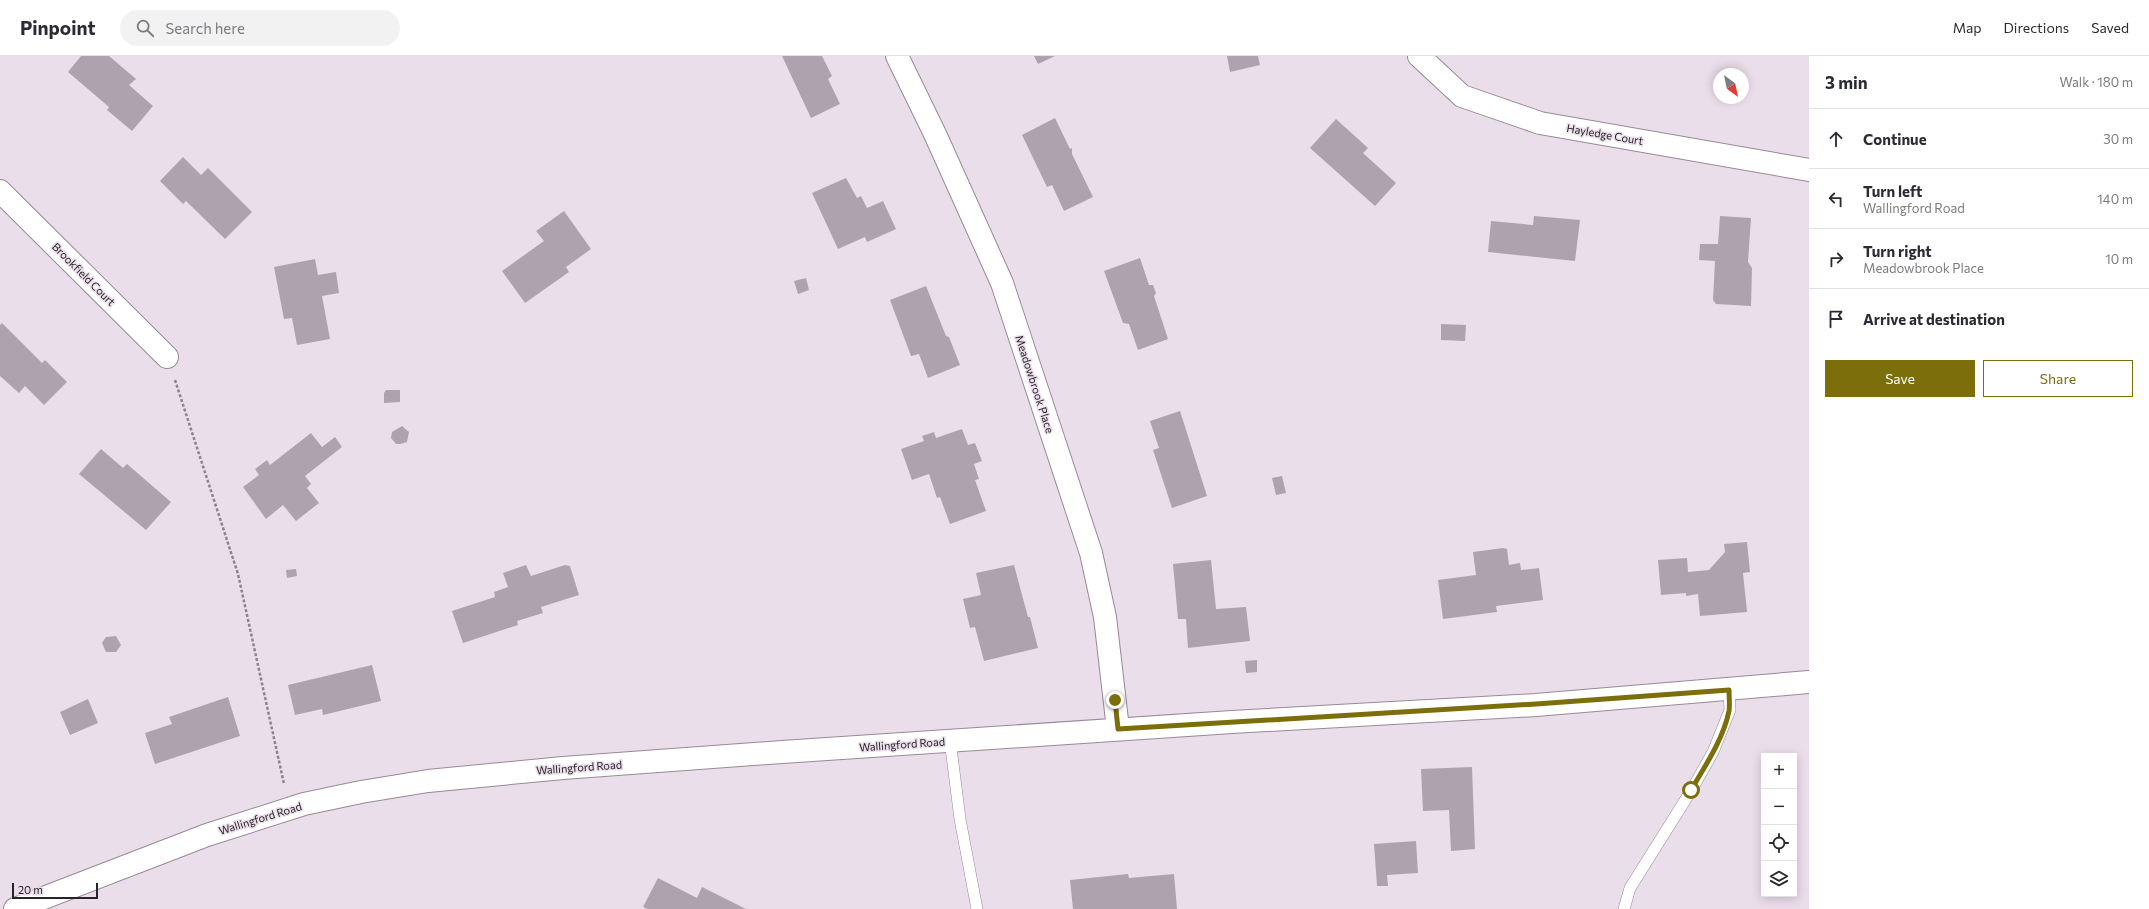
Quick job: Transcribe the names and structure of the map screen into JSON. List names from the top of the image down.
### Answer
{
  "streets": {
    "street": [
      "Hayledge Court",
      "Brookfield Court",
      "Meadowbrook Place",
      "Wallingford Road"
    ]
  },
  "crossings": [
    ["Meadowbrook Place", "Wallingford Road"]
  ],
  "scale_bar": "20 m",
  "north": "bottom right",
  "page": {
    "header": "Pinpoint",
    "search": "Search here",
    "nav": ["Map", "Directions", "Saved"],
    "heading": ["3 min", "Walk · 180 m"],
    "list": [
      ["Continue", "30 m"],
      ["Turn left", "Wallingford Road", "140 m"],
      ["Turn right", "Meadowbrook Place", "10 m"],
      "Arrive at destination"
    ],
    "buttons": ["Save", "Share"],
    "map_buttons": ["+", "−"],
    "scale": "20 m"
  }
}
